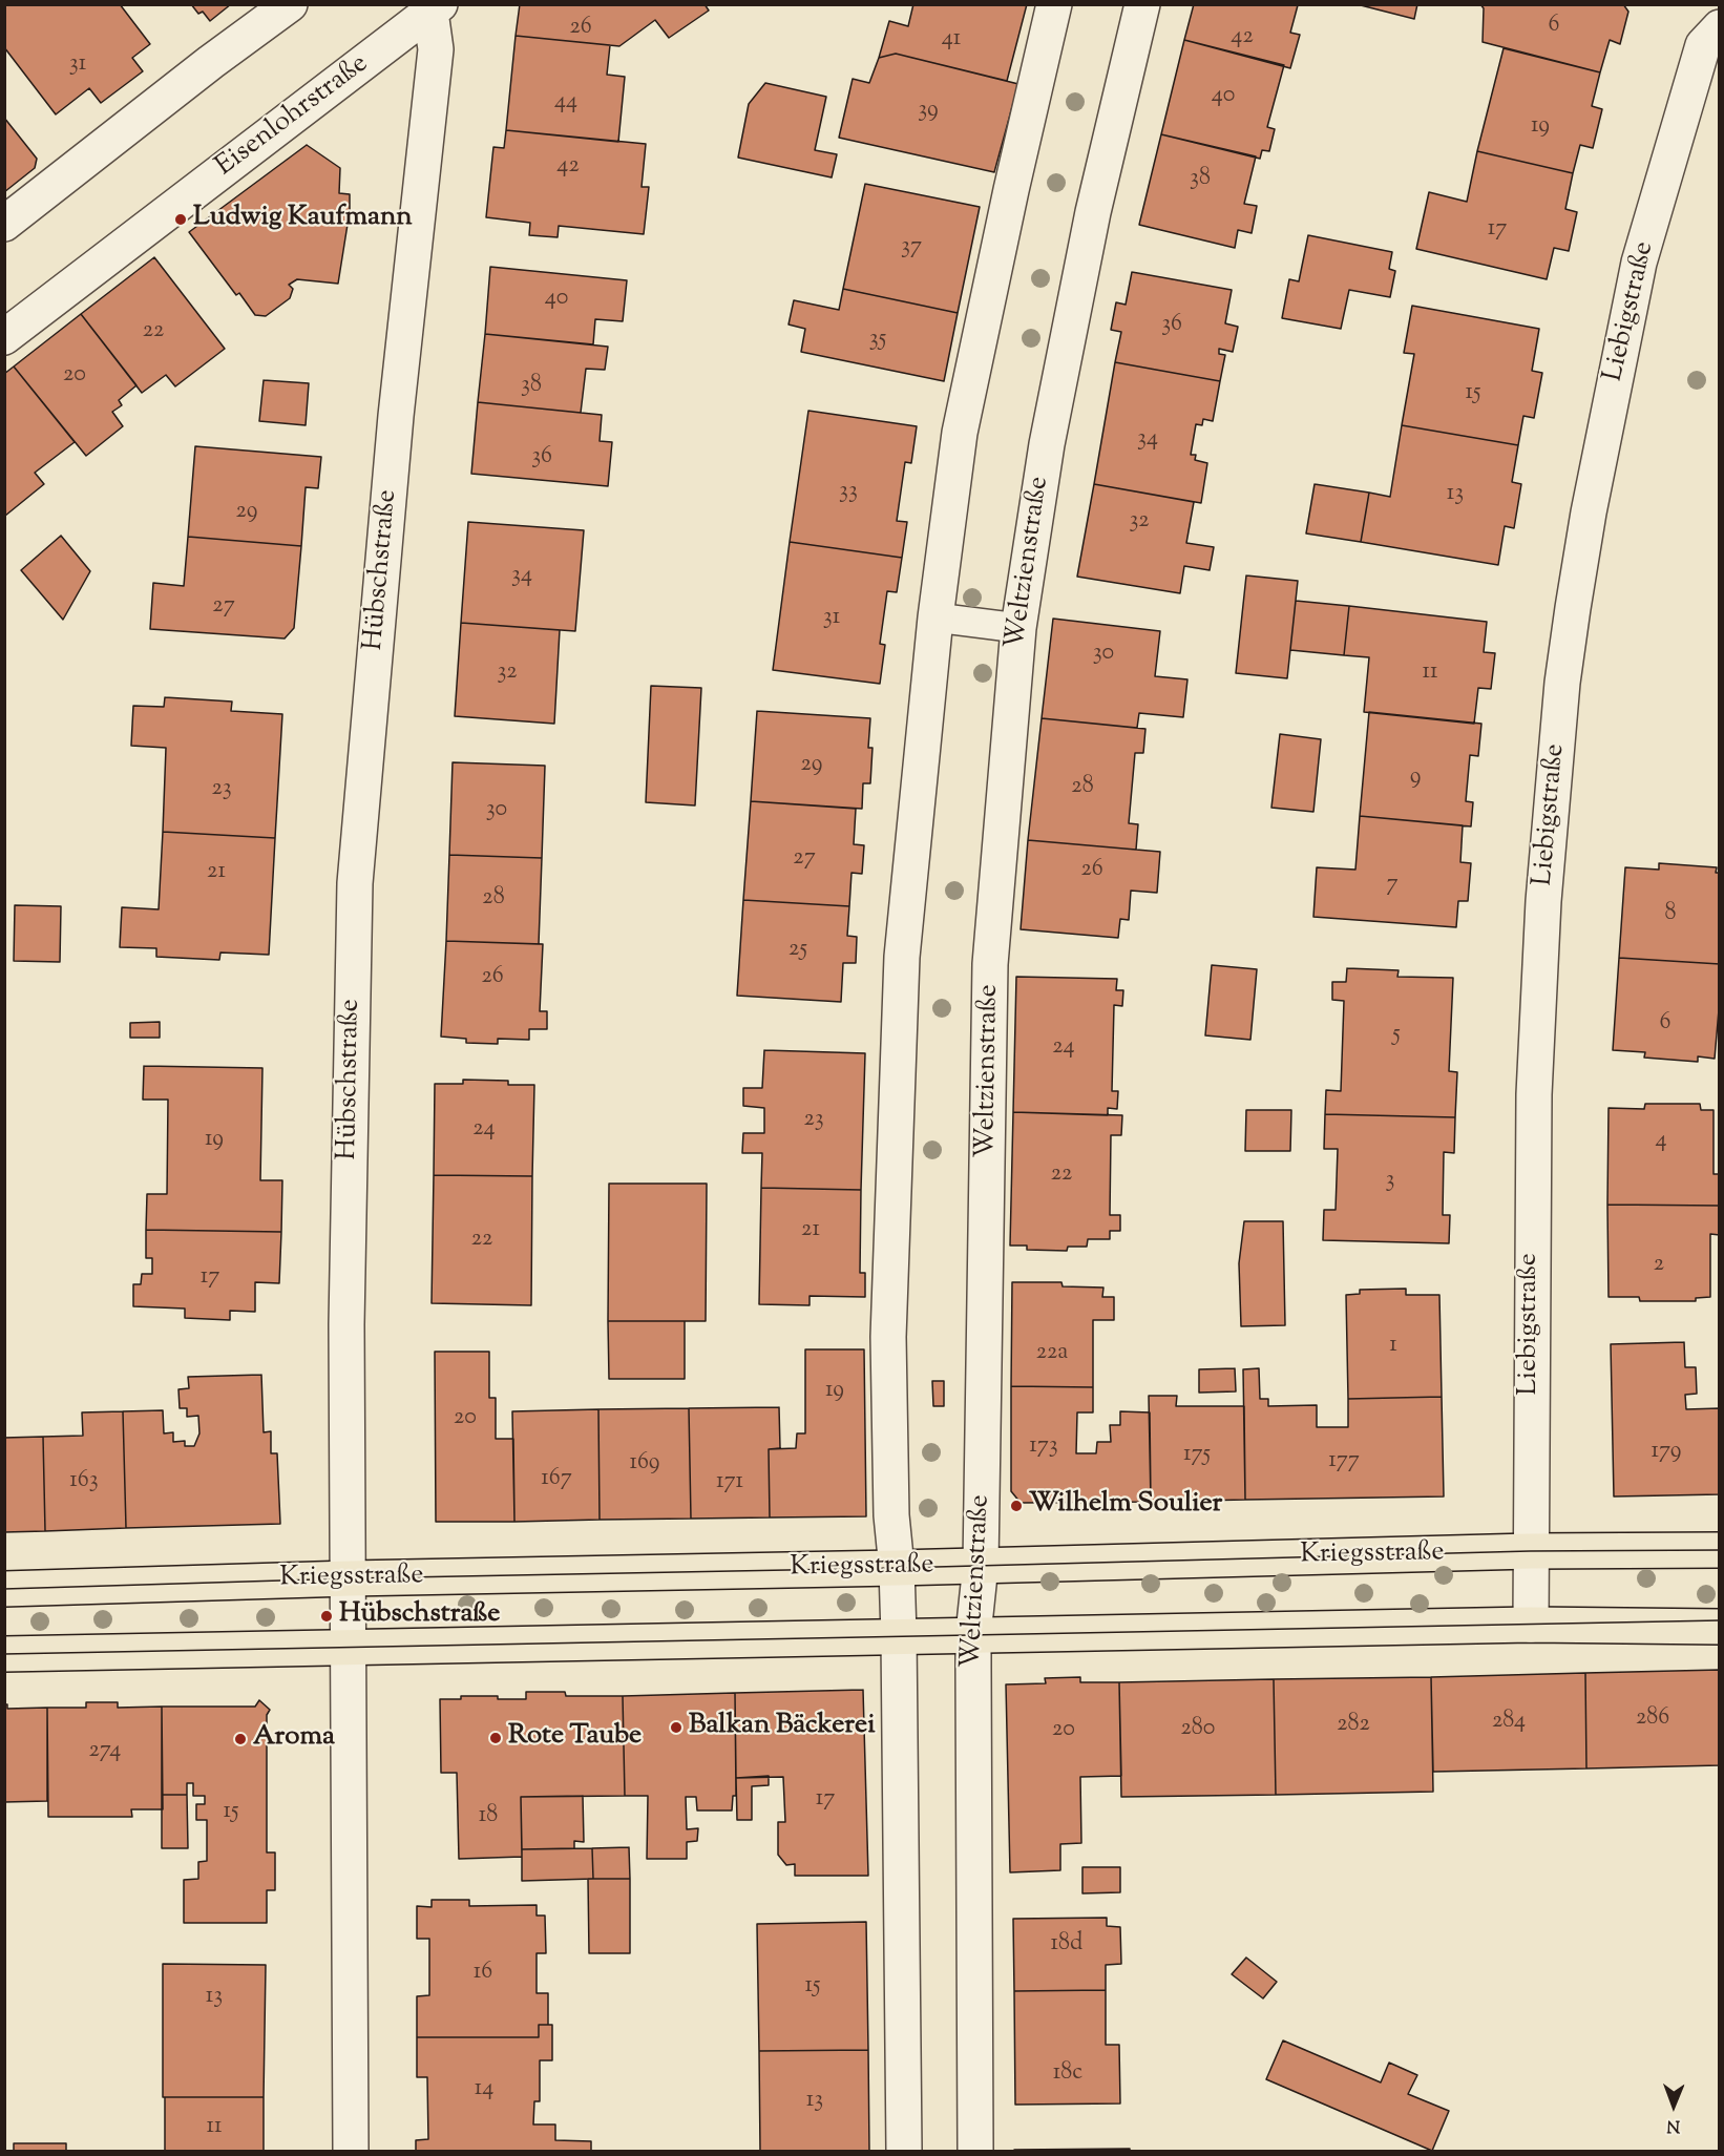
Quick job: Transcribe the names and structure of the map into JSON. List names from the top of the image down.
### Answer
{
  "streets": {
    "main road": ["Kriegsstraße"],
    "street": [
      "Eisenlohrstraße",
      "Liebigstraße",
      "Weltzienstraße",
      "Hübschstraße"
    ]
  },
  "crossings": [
    ["Eisenlohrstraße", "Hübschstraße"],
    ["Liebigstraße", "Kriegsstraße"],
    ["Weltzienstraße", "Kriegsstraße"],
    ["Hübschstraße", "Kriegsstraße"]
  ],
  "places": [
    "Ludwig Kaufmann",
    "Wilhelm Soulier",
    "Hübschstraße",
    "Balkan Bäckerei",
    "Rote Taube",
    "Aroma"
  ],
  "house_numbers": [
    "6",
    "26",
    "42",
    "41",
    "31",
    "40",
    "44",
    "39",
    "19",
    "42",
    "38",
    "17",
    "37",
    "40",
    "36",
    "22",
    "35",
    "20",
    "38",
    "15",
    "34",
    "36",
    "33",
    "13",
    "29",
    "32",
    "34",
    "27",
    "31",
    "30",
    "32",
    "11",
    "29",
    "9",
    "28",
    "23",
    "30",
    "27",
    "26",
    "21",
    "7",
    "28",
    "8",
    "25",
    "26",
    "6",
    "5",
    "24",
    "23",
    "24",
    "19",
    "4",
    "22",
    "3",
    "21",
    "22",
    "2",
    "17",
    "1",
    "22a",
    "19",
    "20",
    "173",
    "179",
    "175",
    "177",
    "169",
    "167",
    "163",
    "171",
    "286",
    "284",
    "282",
    "280",
    "20",
    "274",
    "17",
    "15",
    "18",
    "18d",
    "16",
    "15",
    "13",
    "18c",
    "14",
    "13",
    "11"
  ],
  "north": "bottom"
}
